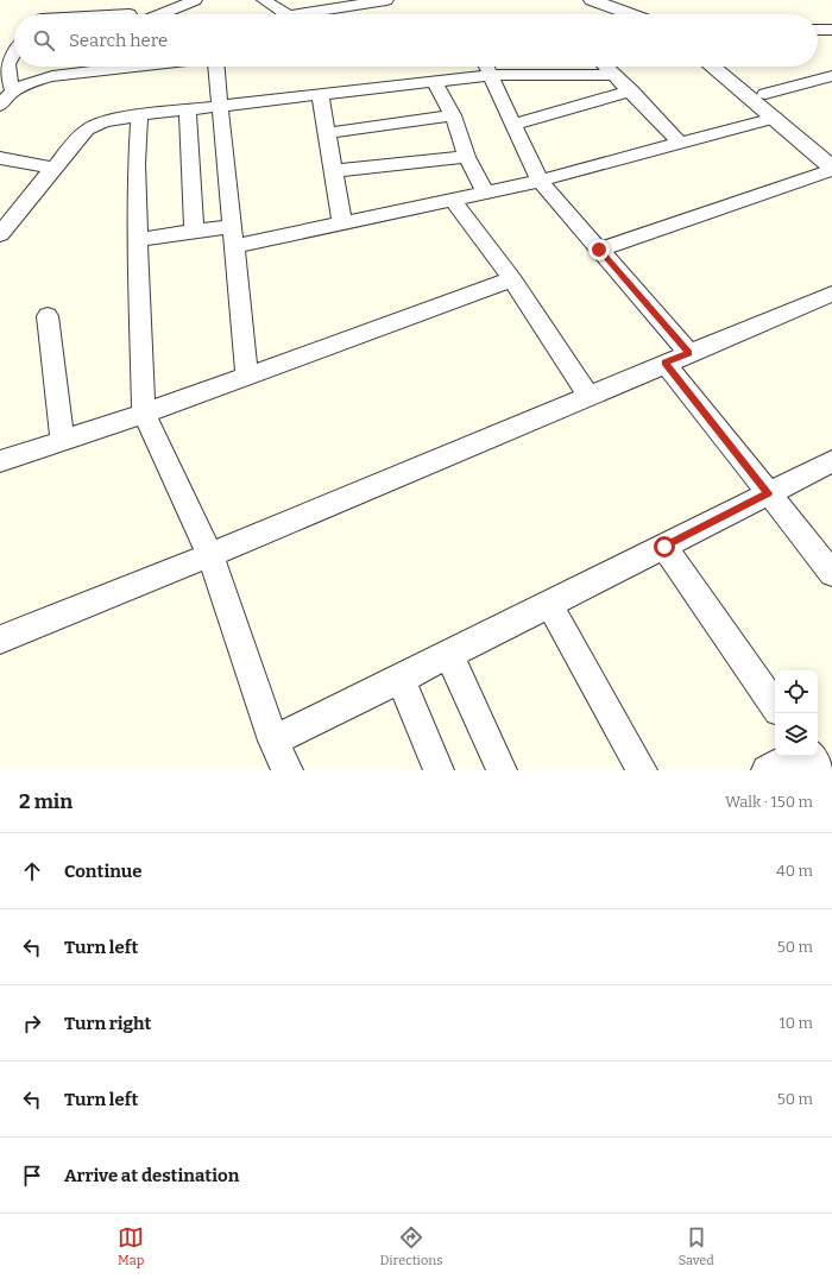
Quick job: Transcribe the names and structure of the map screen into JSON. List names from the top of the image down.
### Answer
{
  "page": {
    "search": "Search here",
    "heading": ["2 min", "Walk · 150 m"],
    "list": [
      ["Continue", "40 m"],
      ["Turn left", "50 m"],
      ["Turn right", "10 m"],
      ["Turn left", "50 m"],
      "Arrive at destination"
    ],
    "nav": ["Map", "Directions", "Saved"]
  }
}
